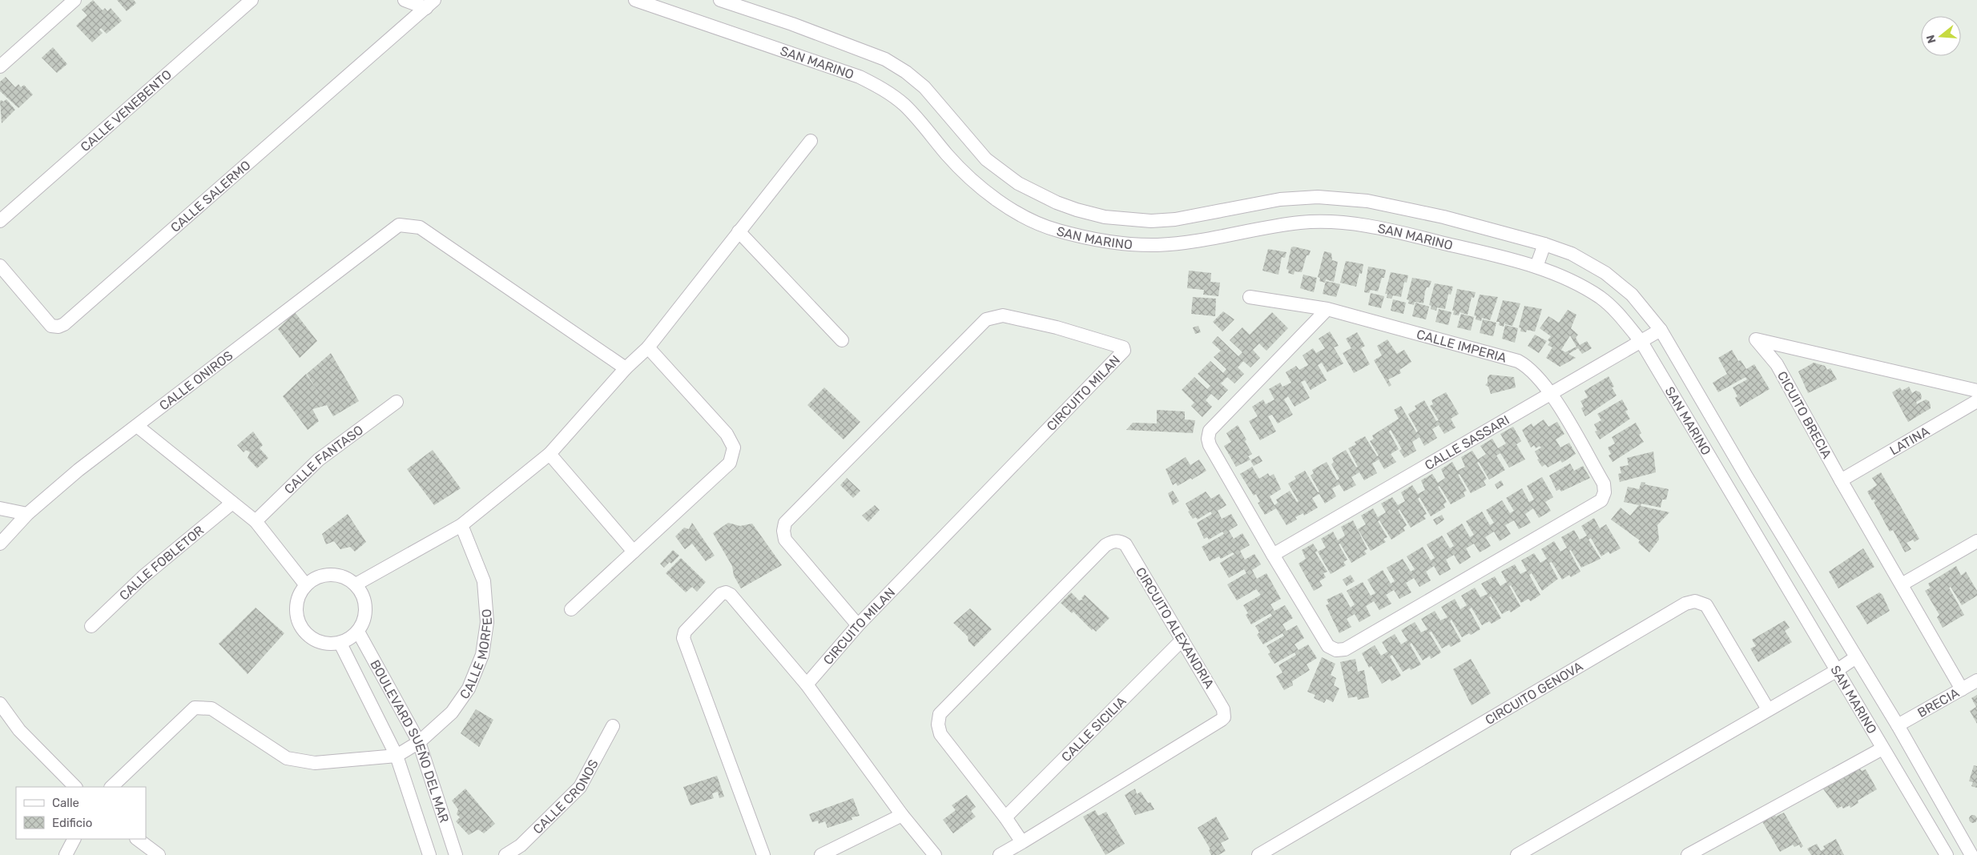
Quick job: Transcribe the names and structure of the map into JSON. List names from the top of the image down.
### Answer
{
  "streets": {
    "street": [
      "SAN MARINO",
      "CALLE VENEBENTO",
      "CALLE SALERMO",
      "CALLE IMPERIA",
      "CALLE ONIROS",
      "CIRCUITO MILAN",
      "CICUITO BRECIA",
      "LATINA",
      "CALLE SASSARI",
      "CALLE FANTASO",
      "CALLE FOBLETOR",
      "CIRCUITO ALEXANDRIA",
      "CALLE MORFEO",
      "CIRCUITO GENOVA",
      "BRECIA",
      "CALLE SICILIA",
      "BOULEVARD SUEÑO DEL MAR",
      "CALLE CRONOS"
    ]
  },
  "crossings": [
    ["SAN MARINO", "CALLE SASSARI"],
    ["SAN MARINO", "BRECIA"],
    ["CALLE IMPERIA", "CALLE SASSARI"],
    ["CICUITO BRECIA", "LATINA"],
    ["CICUITO BRECIA", "BRECIA"],
    ["CIRCUITO ALEXANDRIA", "CALLE SICILIA"],
    ["CALLE MORFEO", "BOULEVARD SUEÑO DEL MAR"]
  ],
  "legend": ["Calle", "Edificio"],
  "north": "left"
}
